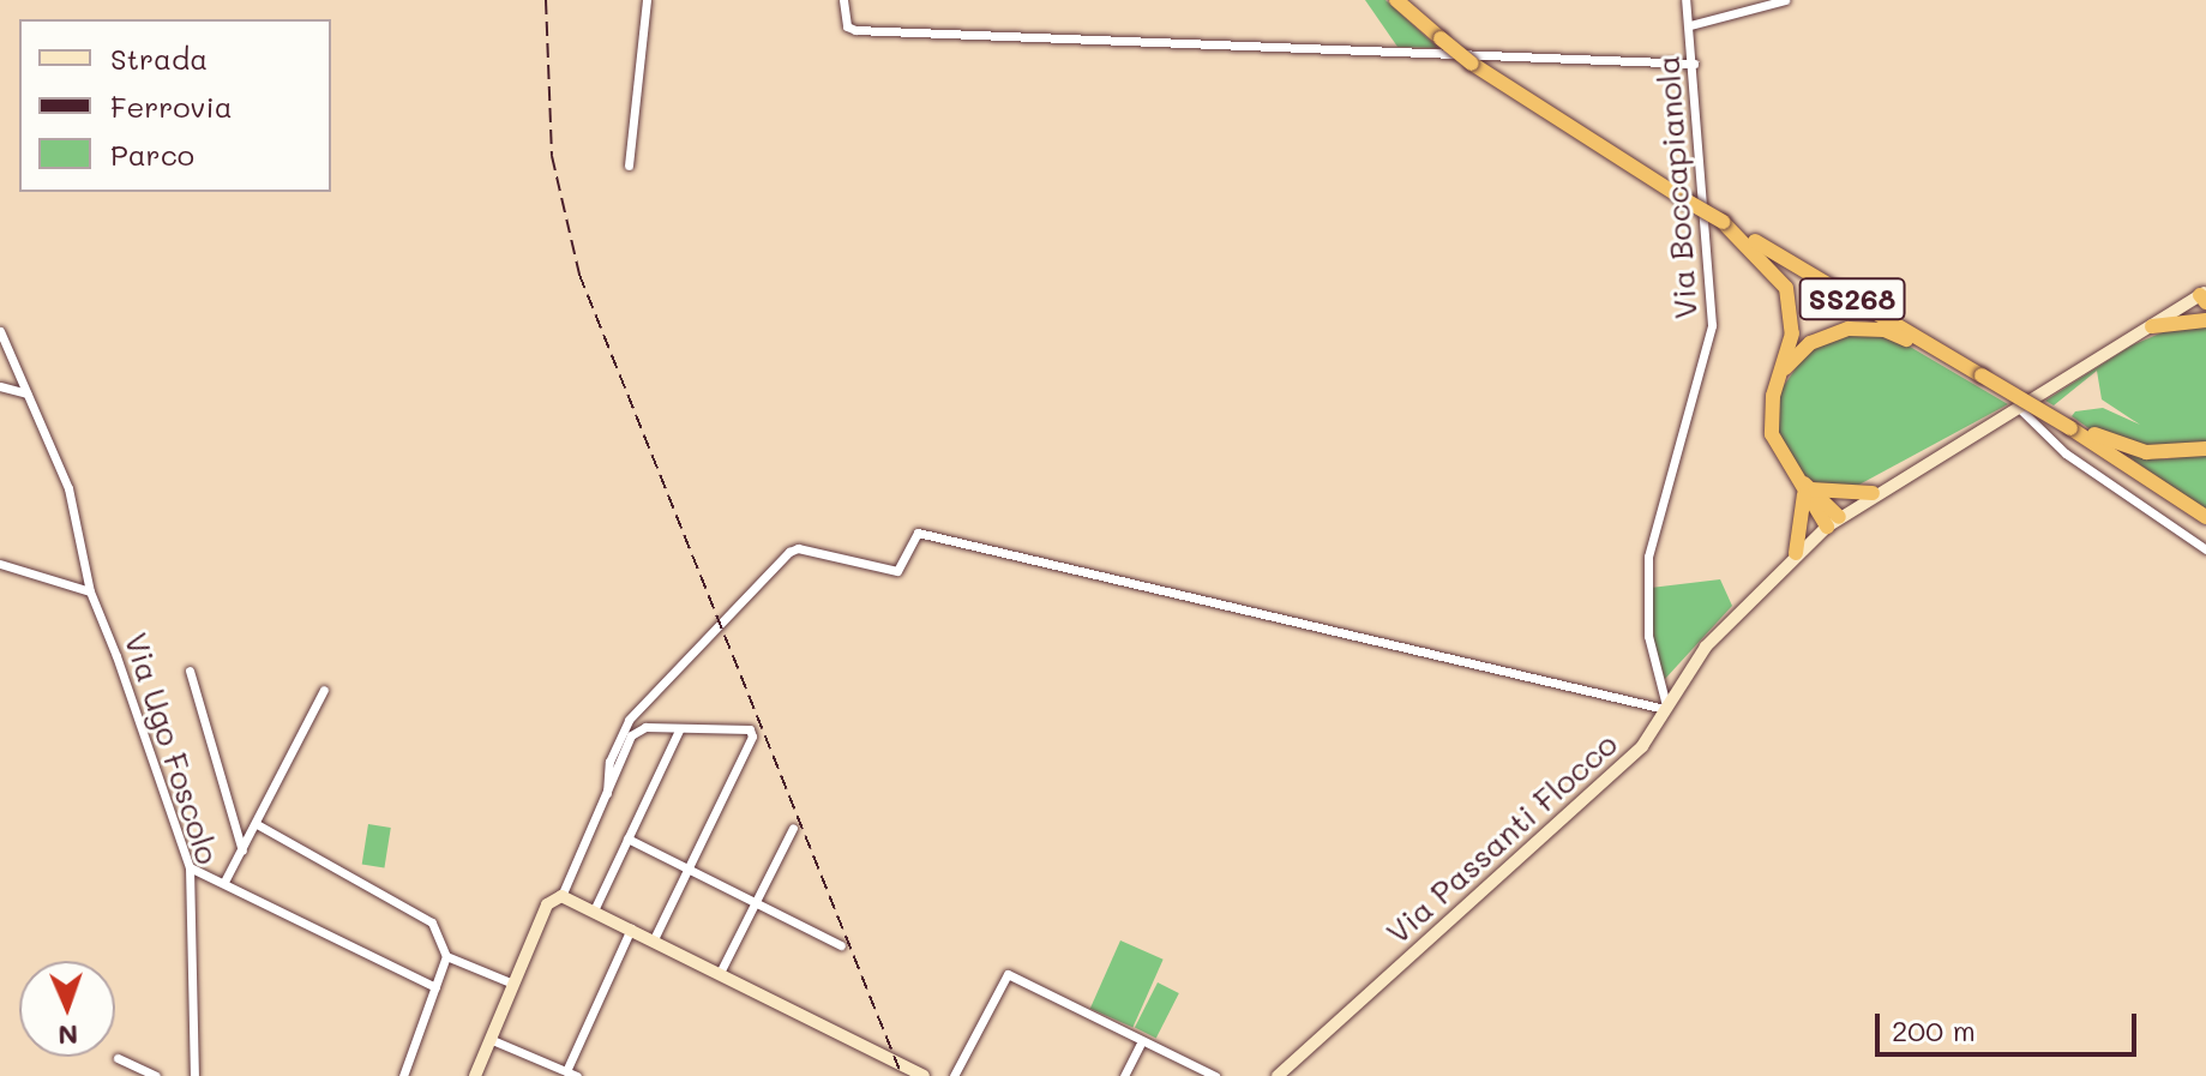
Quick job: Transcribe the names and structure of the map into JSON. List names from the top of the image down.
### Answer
{
  "streets": {
    "highway": ["SS268"],
    "main road": ["Via Passanti Flocco"],
    "street": ["Via Boccapianola", "Via Ugo Foscolo"]
  },
  "crossings": [
    ["Via Boccapianola", "Via Passanti Flocco"]
  ],
  "legend": ["Strada", "Ferrovia", "Parco"],
  "scale_bar": "200 m",
  "north": "bottom"
}
